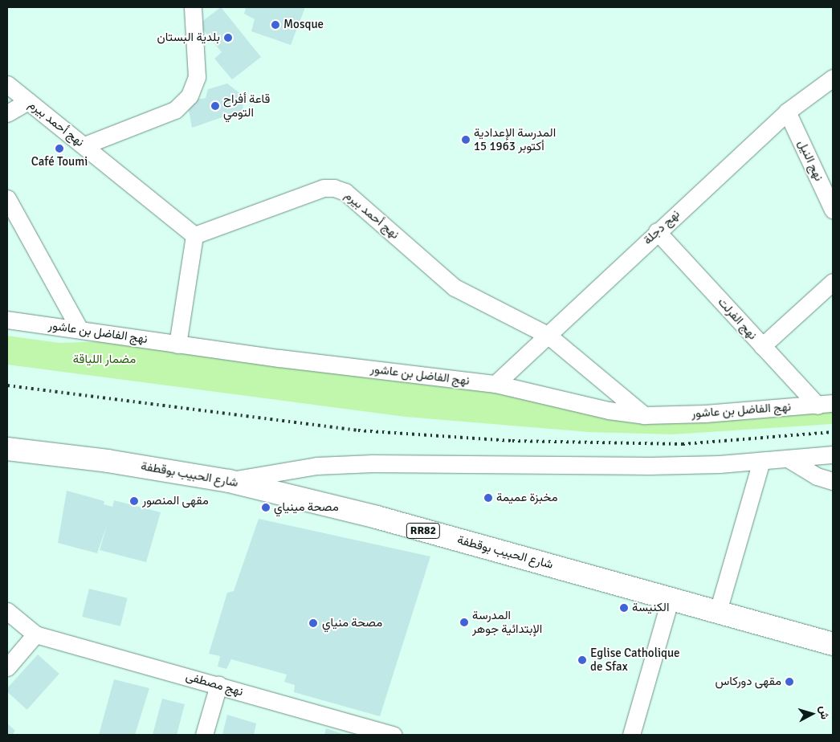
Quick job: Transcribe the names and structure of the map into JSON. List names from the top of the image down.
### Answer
{
  "streets": {
    "main road": ["شارع الحبيب بوقطفة", "RR82"],
    "street": [
      "نهج أحمد بيرم",
      "نهج النيل",
      "نهج دجلة",
      "نهج الفرلت",
      "نهج الفاضل بن عاشور",
      "نهج مصطفى"
    ]
  },
  "crossings": [
    ["نهج أحمد بيرم", "نهج دجلة"],
    ["نهج أحمد بيرم", "نهج الفاضل بن عاشور"],
    ["نهج النيل", "نهج دجلة"],
    ["نهج دجلة", "نهج الفرلت"],
    ["نهج دجلة", "نهج الفاضل بن عاشور"],
    ["نهج الفرلت", "نهج الفاضل بن عاشور"]
  ],
  "parks": ["مضمار اللياقة"],
  "places": [
    "Mosque",
    "بلدية البستان",
    "قاعة أفراح التومي",
    "المدرسة الإعدادية 15 أكتوبر 1963",
    "Café Toumi",
    "مخبزة عميمة",
    "مقهى المنصور",
    "مصحة مينياي",
    "الكنيسة",
    "المدرسة الإبتدائية جوهر",
    "مصحة منياي",
    "Eglise Catholique de Sfax",
    "مقهى دوركاس"
  ],
  "north": "right"
}
